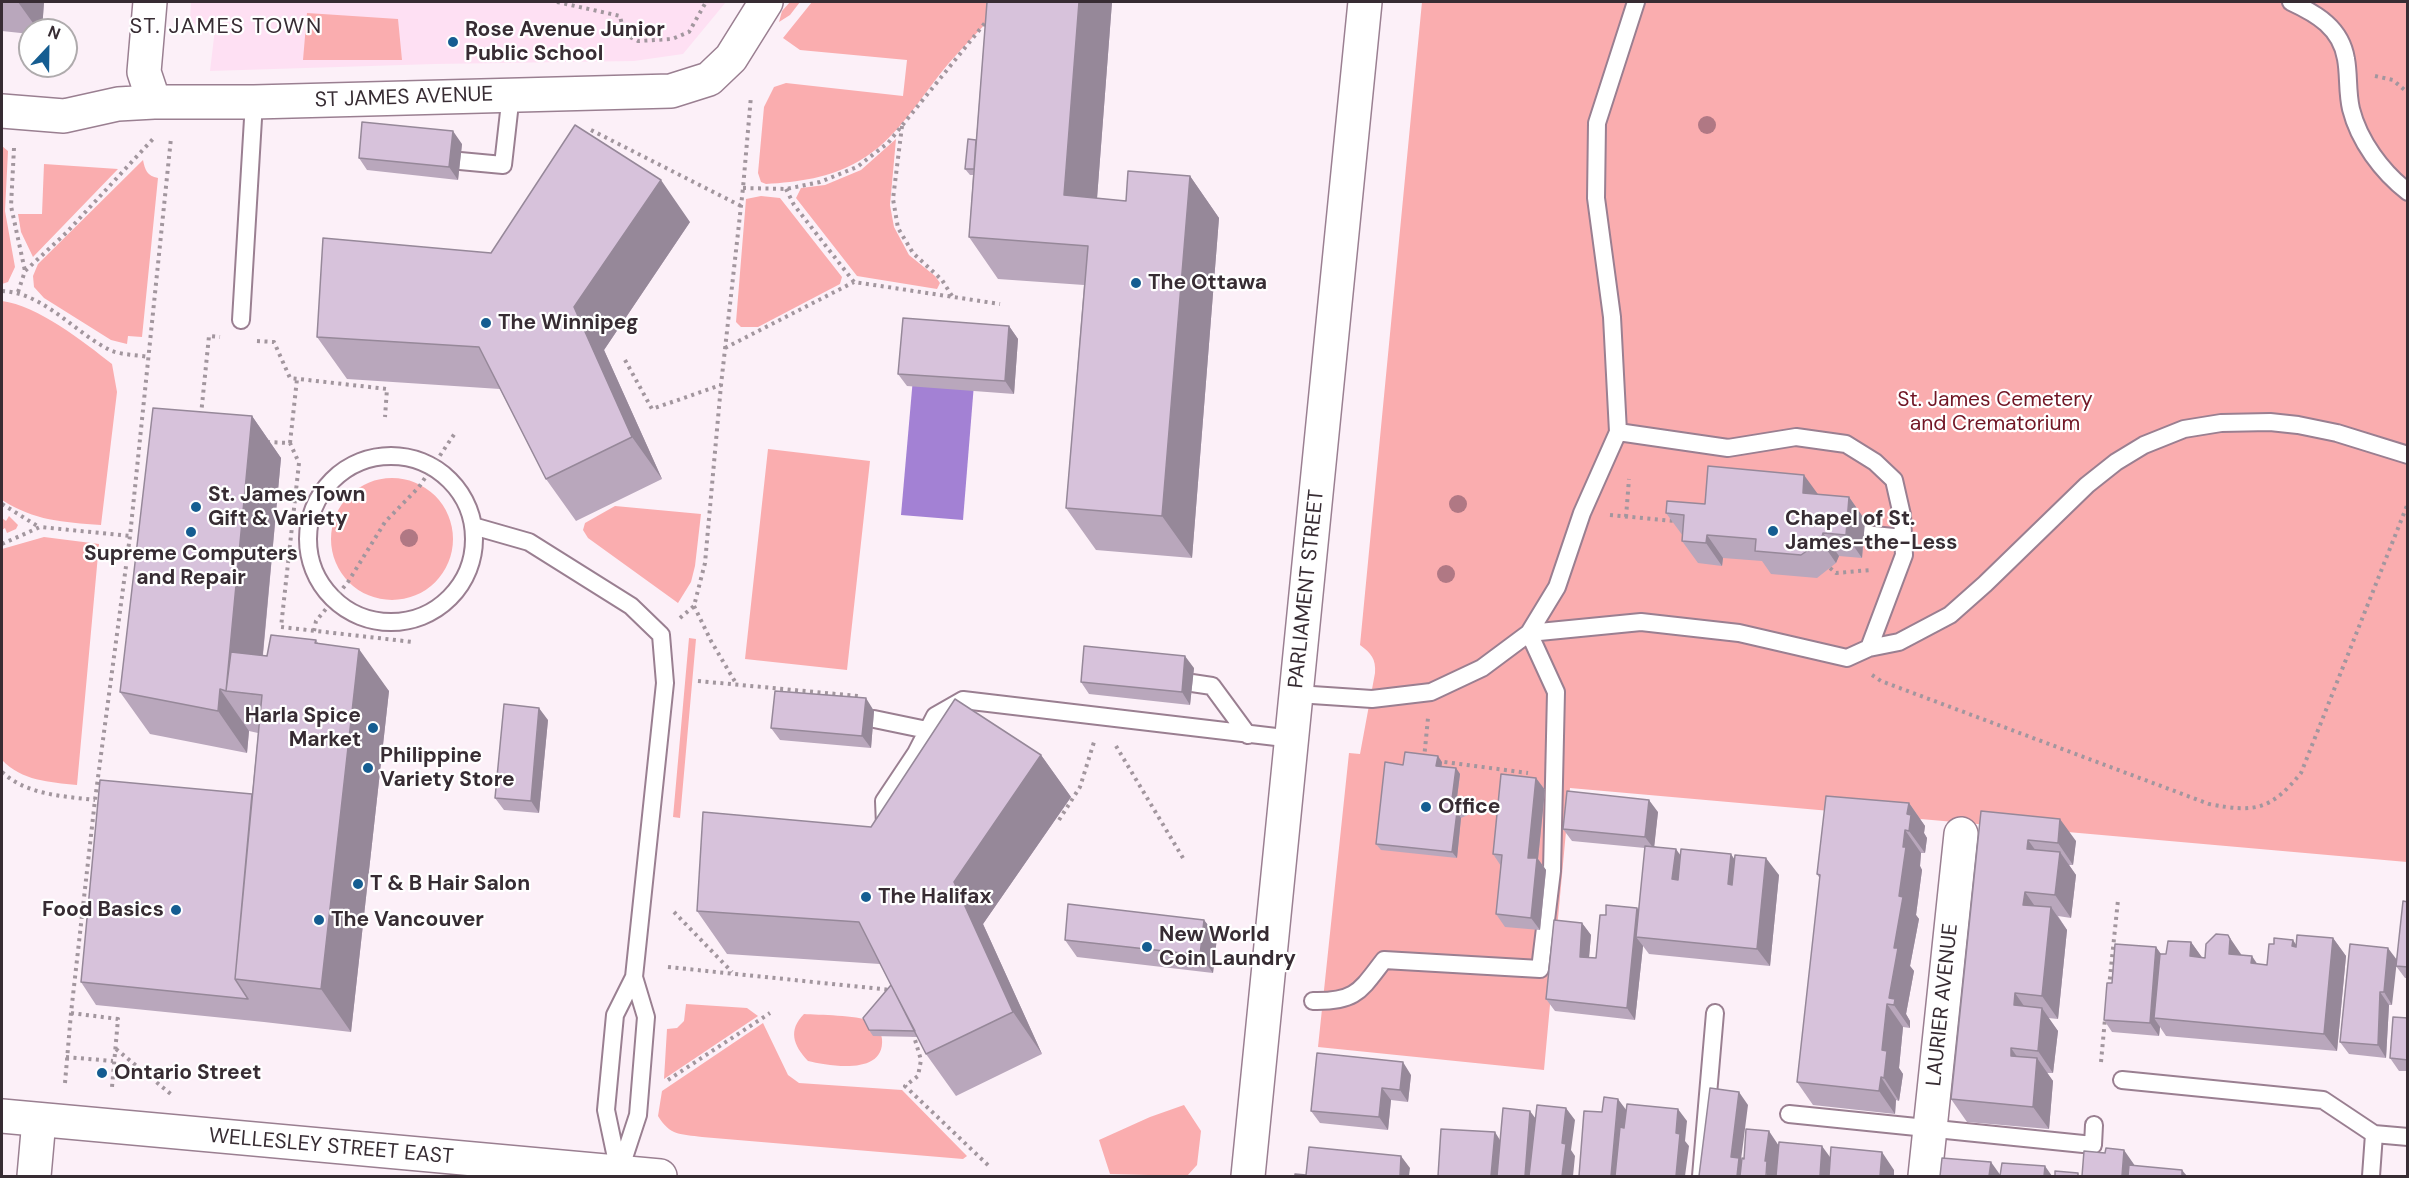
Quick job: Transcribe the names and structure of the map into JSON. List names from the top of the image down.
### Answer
{
  "streets": {
    "street": [
      "ST JAMES AVENUE",
      "PARLIAMENT STREET",
      "LAURIER AVENUE",
      "WELLESLEY STREET EAST"
    ]
  },
  "districts": ["ST. JAMES TOWN"],
  "parks": ["St. James Cemetery and Crematorium"],
  "places": [
    "Rose Avenue Junior Public School",
    "The Ottawa",
    "The Winnipeg",
    "St. James Town Gift & Variety",
    "Chapel of St. James-the-Less",
    "Supreme Computers and Repair",
    "Harla Spice Market",
    "Philippine Variety Store",
    "Office",
    "T & B Hair Salon",
    "The Halifax",
    "Food Basics",
    "The Vancouver",
    "New World Coin Laundry",
    "Ontario Street"
  ],
  "north": "top"
}
